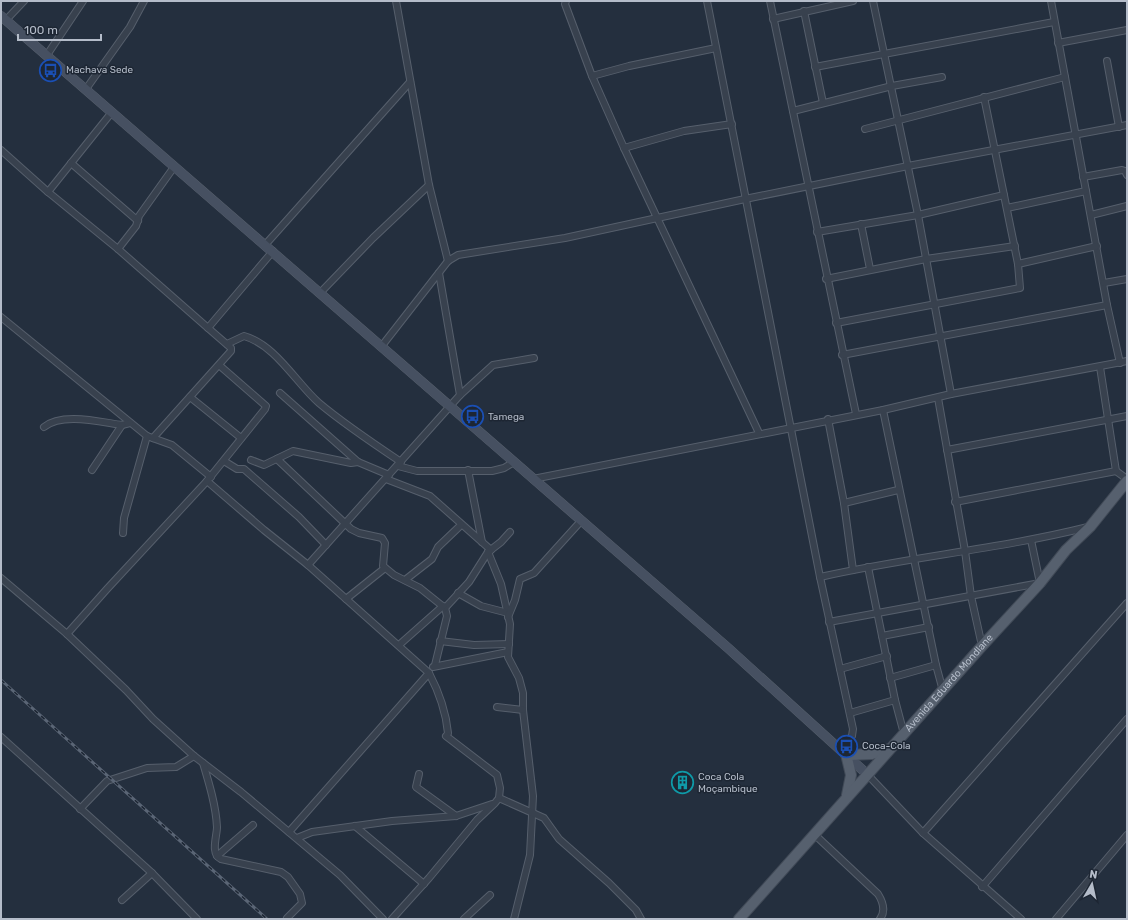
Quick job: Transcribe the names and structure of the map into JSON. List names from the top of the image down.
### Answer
{
  "streets": {
    "main road": ["Avenida Eduardo Mondlane"]
  },
  "places": {
    "bus stop": ["Machava Sede", "Tamega", "Coca-Cola"],
    "building": ["Coca Cola Moçambique"]
  },
  "scale_bar": "100 m",
  "north": "top"
}
